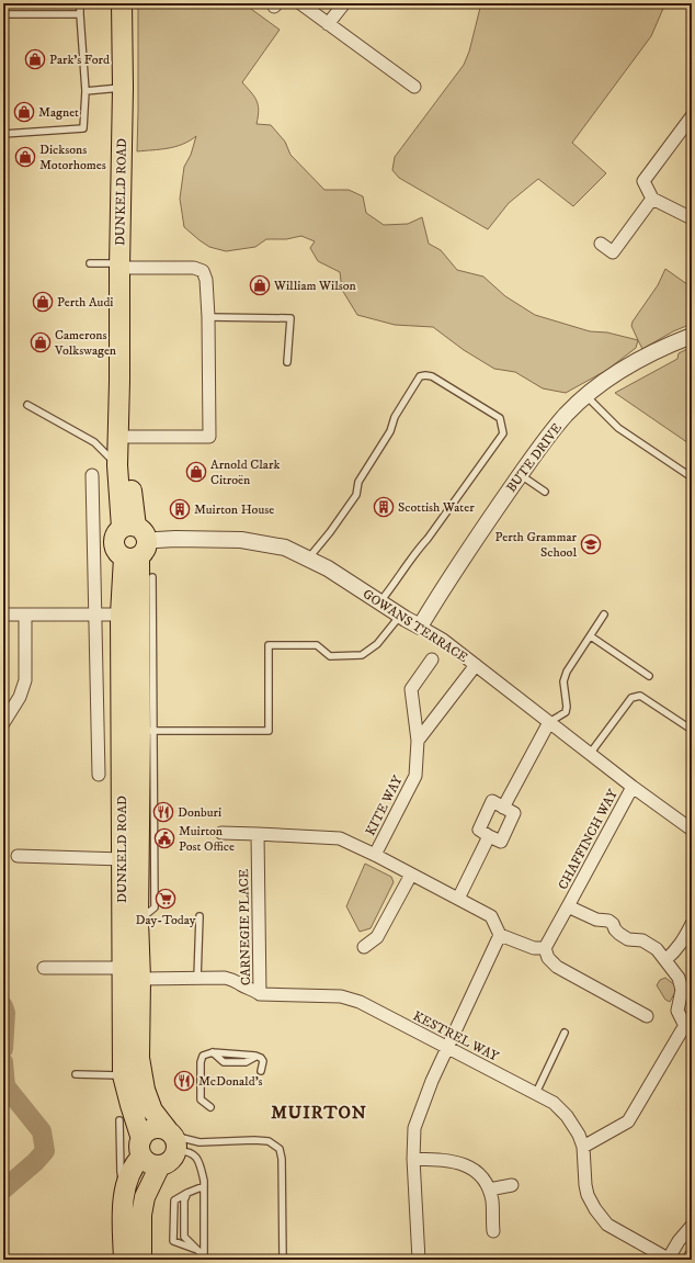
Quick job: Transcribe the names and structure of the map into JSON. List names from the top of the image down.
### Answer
{
  "streets": {
    "main road": ["DUNKELD ROAD"],
    "street": [
      "BUTE DRIVE",
      "GOWANS TERRACE",
      "KITE WAY",
      "CHAFFINCH WAY",
      "CARNEGIE PLACE",
      "KESTREL WAY"
    ]
  },
  "crossings": [
    ["DUNKELD ROAD", "GOWANS TERRACE"],
    ["DUNKELD ROAD", "KESTREL WAY"],
    ["BUTE DRIVE", "GOWANS TERRACE"],
    ["GOWANS TERRACE", "CHAFFINCH WAY"],
    ["CARNEGIE PLACE", "KESTREL WAY"]
  ],
  "districts": ["MUIRTON"],
  "places": {
    "shop": [
      "Park's Ford",
      "Magnet",
      "Dicksons Motorhomes",
      "William Wilson",
      "Perth Audi",
      "Camerons Volkswagen",
      "Arnold Clark Citroën"
    ],
    "building": ["Scottish Water", "Muirton House"],
    "school or university": ["Perth Grammar School"],
    "restaurant": ["Donburi", "McDonald's"],
    "public building": ["Muirton Post Office"],
    "supermarket": ["Day-Today"]
  }
}
